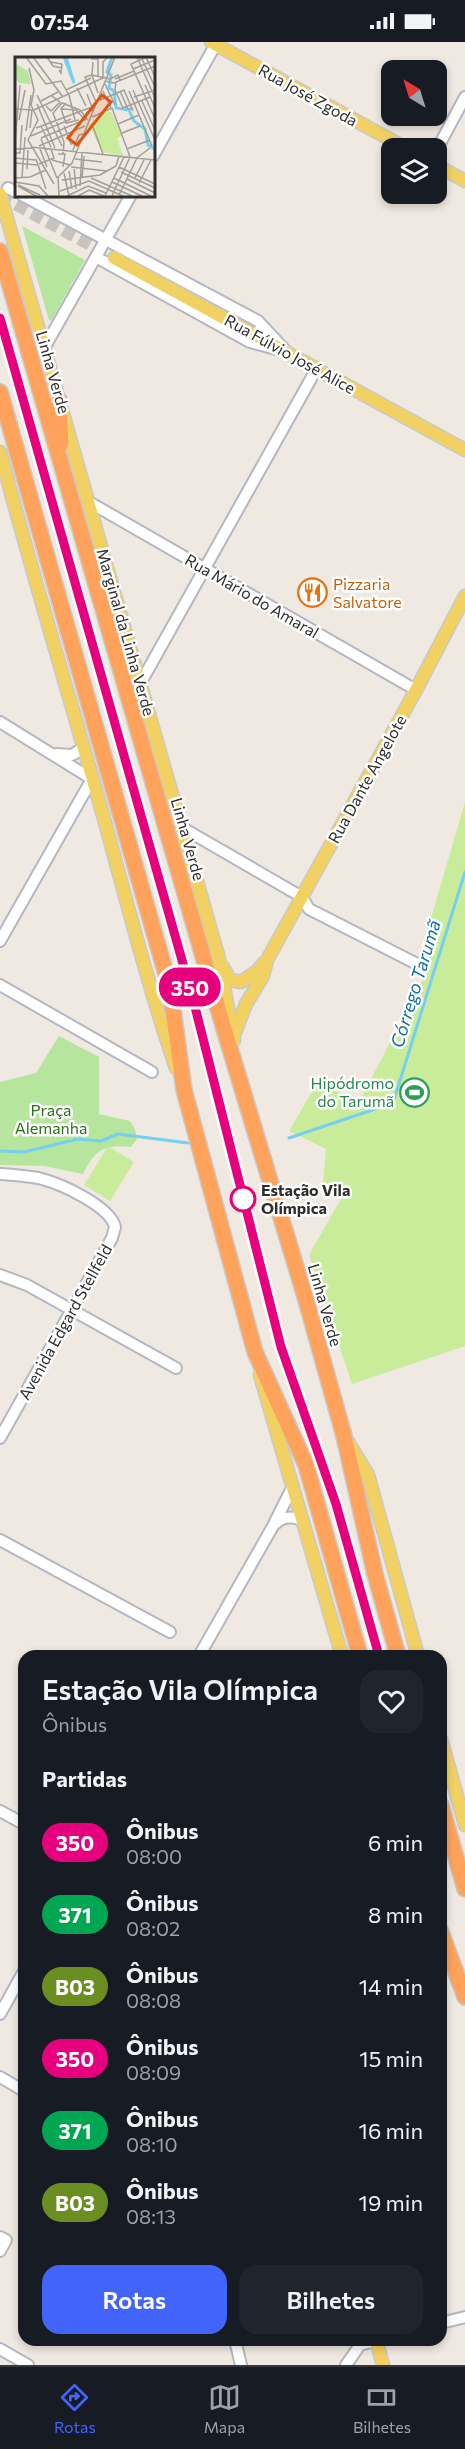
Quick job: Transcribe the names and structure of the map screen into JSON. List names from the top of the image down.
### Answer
{
  "streets": {
    "highway": ["Linha Verde"],
    "main road": [
      "Rua José Zgoda",
      "Rua Fúlvio José Alice",
      "Marginal da Linha Verde",
      "Rua Dante Angelote"
    ],
    "street": ["Rua Mário do Amaral", "Avenida Edgard Stellfeld"]
  },
  "crossings": [
    ["Linha Verde", "Marginal da Linha Verde"],
    ["Rua Mário do Amaral", "Marginal da Linha Verde"],
    ["Rua Mário do Amaral", "Rua Dante Angelote"],
    ["Marginal da Linha Verde", "Rua Dante Angelote"]
  ],
  "water": ["Córrego Tarumã"],
  "parks": ["Praça Alemanha"],
  "places": {
    "restaurant": ["Pizzaria Salvatore"],
    "sports": ["Hipódromo do Tarumã"],
    "other": ["Estação Vila Olímpica"]
  },
  "lines": ["bus line 350"],
  "north": "top left",
  "page": {
    "status": "07:54",
    "on_map": "350",
    "heading": [
      ["Estação Vila Olímpica", "Ônibus"],
      "Partidas"
    ],
    "list": [
      {
        "mark": "350",
        "name": "Ônibus",
        "note": "08:00",
        "value": "6 min"
      },
      {
        "mark": "371",
        "name": "Ônibus",
        "note": "08:02",
        "value": "8 min"
      },
      {
        "mark": "B03",
        "name": "Ônibus",
        "note": "08:08",
        "value": "14 min"
      },
      {
        "mark": "350",
        "name": "Ônibus",
        "note": "08:09",
        "value": "15 min"
      },
      {
        "mark": "371",
        "name": "Ônibus",
        "note": "08:10",
        "value": "16 min"
      },
      {
        "mark": "B03",
        "name": "Ônibus",
        "note": "08:13",
        "value": "19 min"
      }
    ],
    "buttons": ["Rotas", "Bilhetes"],
    "tabs": ["Rotas", "Mapa", "Bilhetes"]
  }
}
